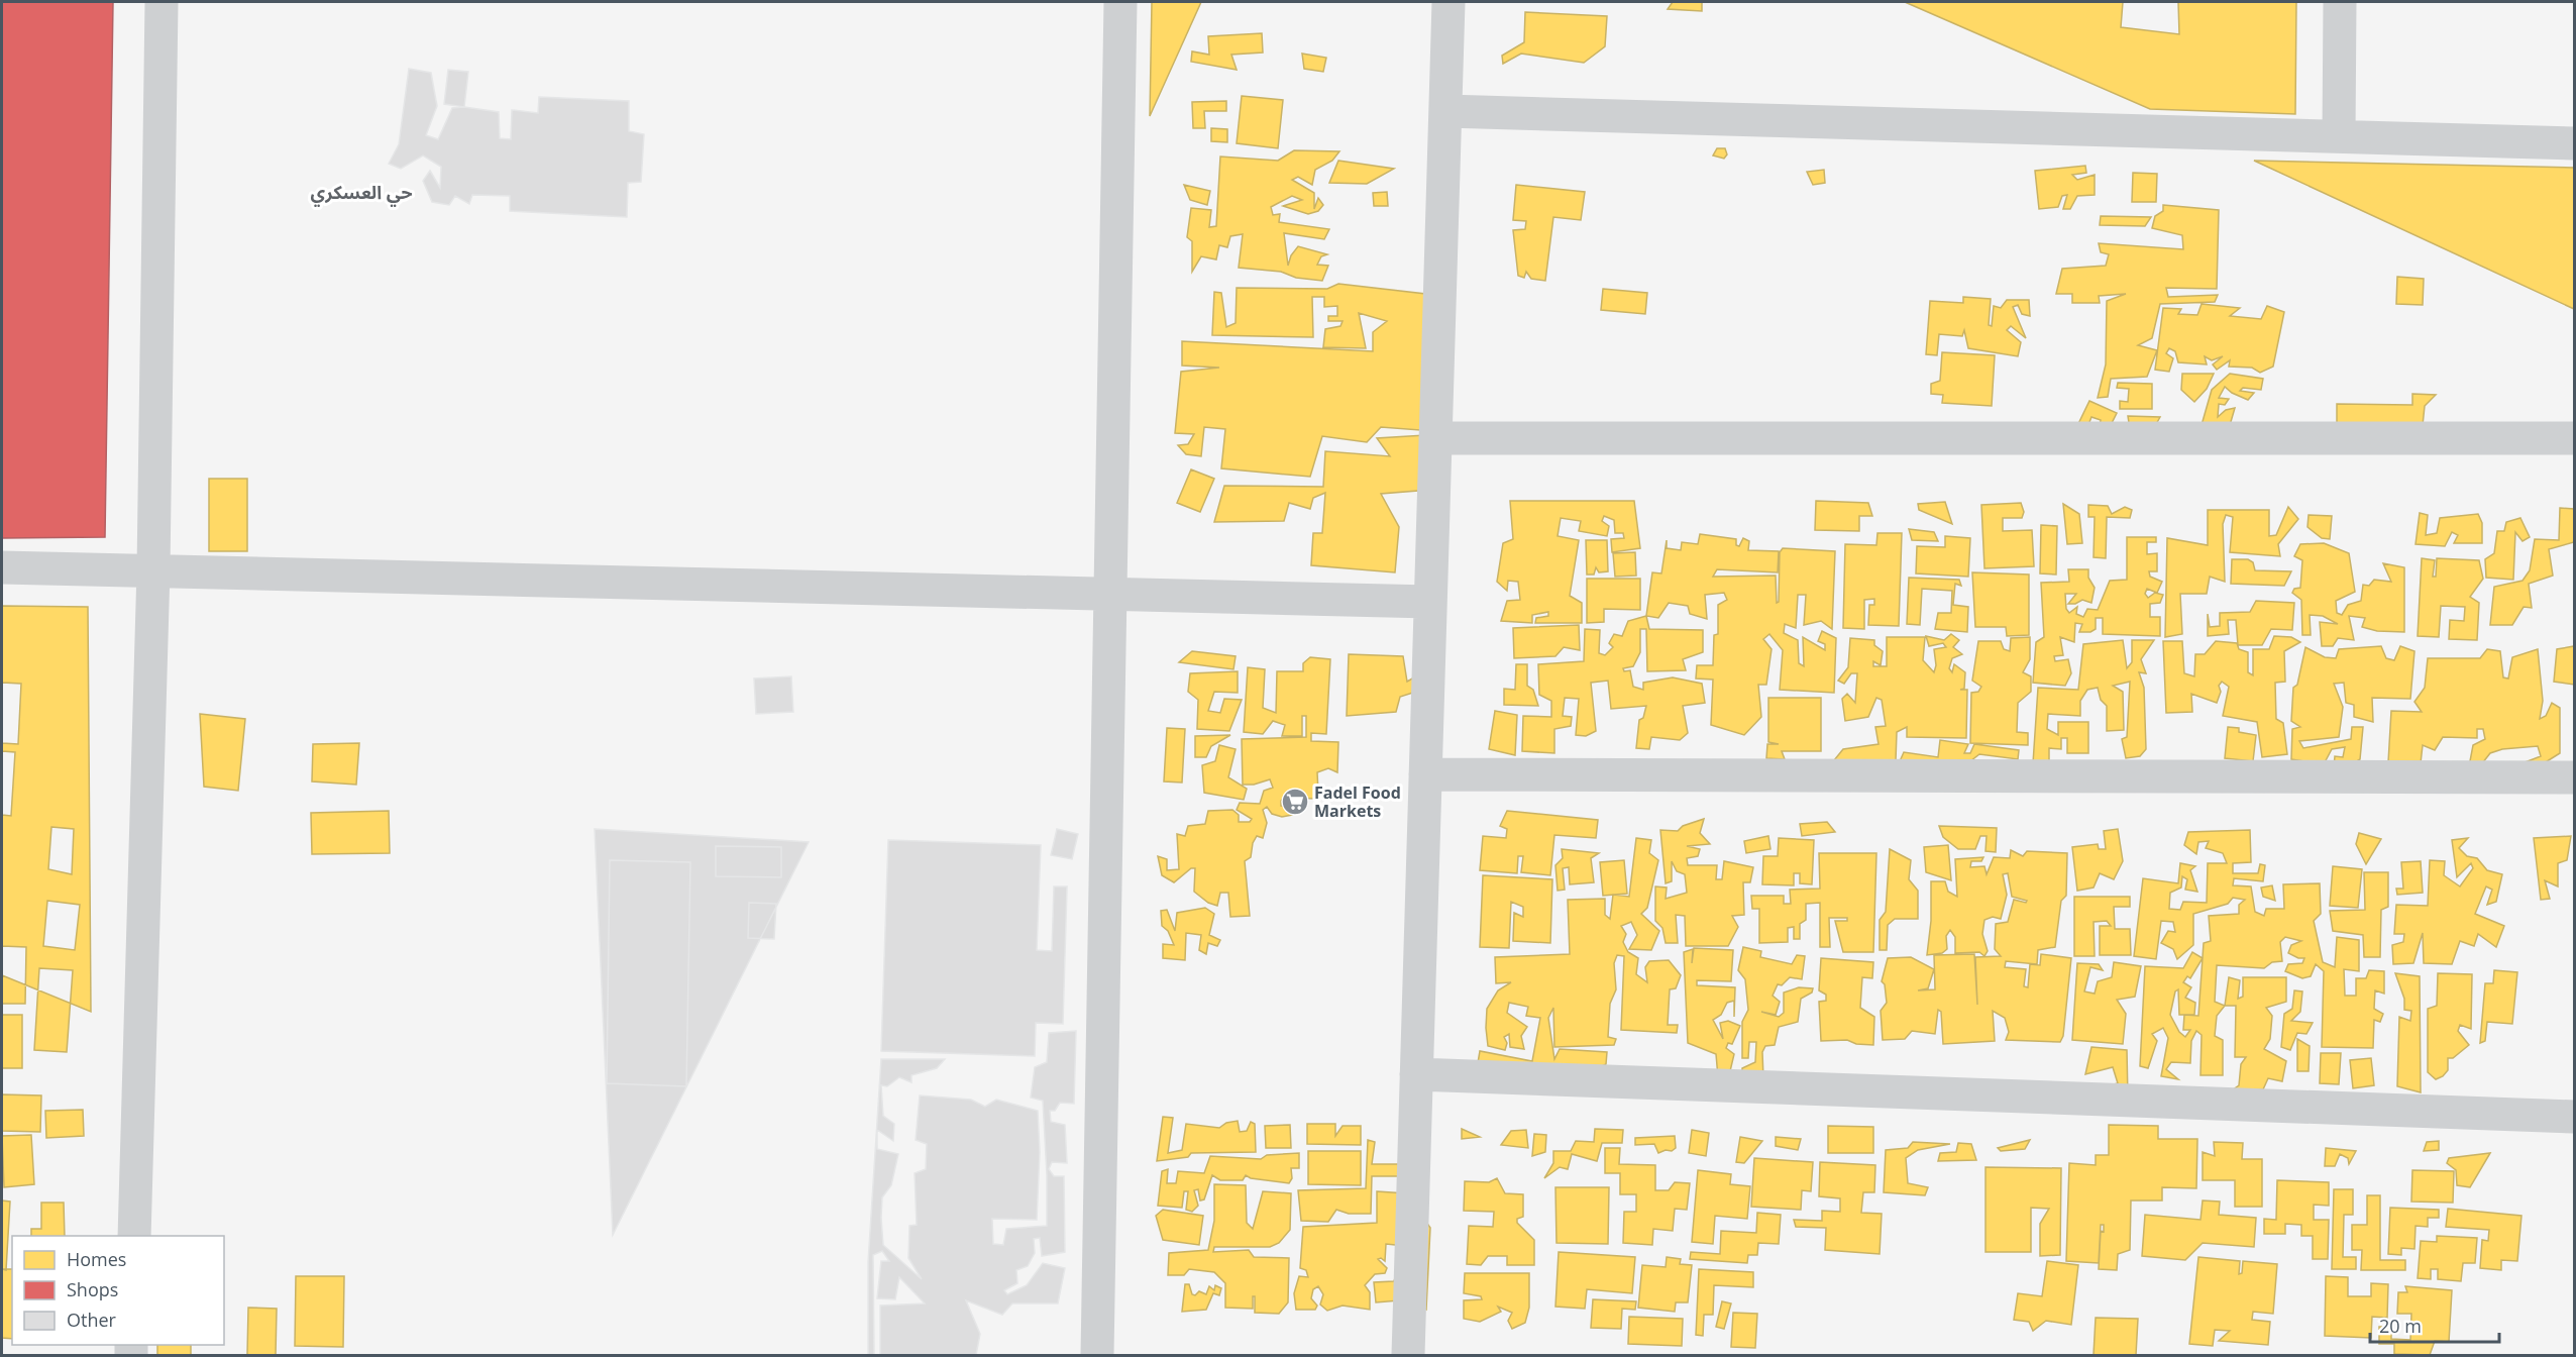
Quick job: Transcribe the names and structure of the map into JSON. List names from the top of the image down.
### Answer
{
  "districts": ["حي العسكري"],
  "places": {
    "supermarket": ["Fadel Food Markets"]
  },
  "legend": ["Homes", "Shops", "Other"],
  "scale_bar": "20 m"
}
